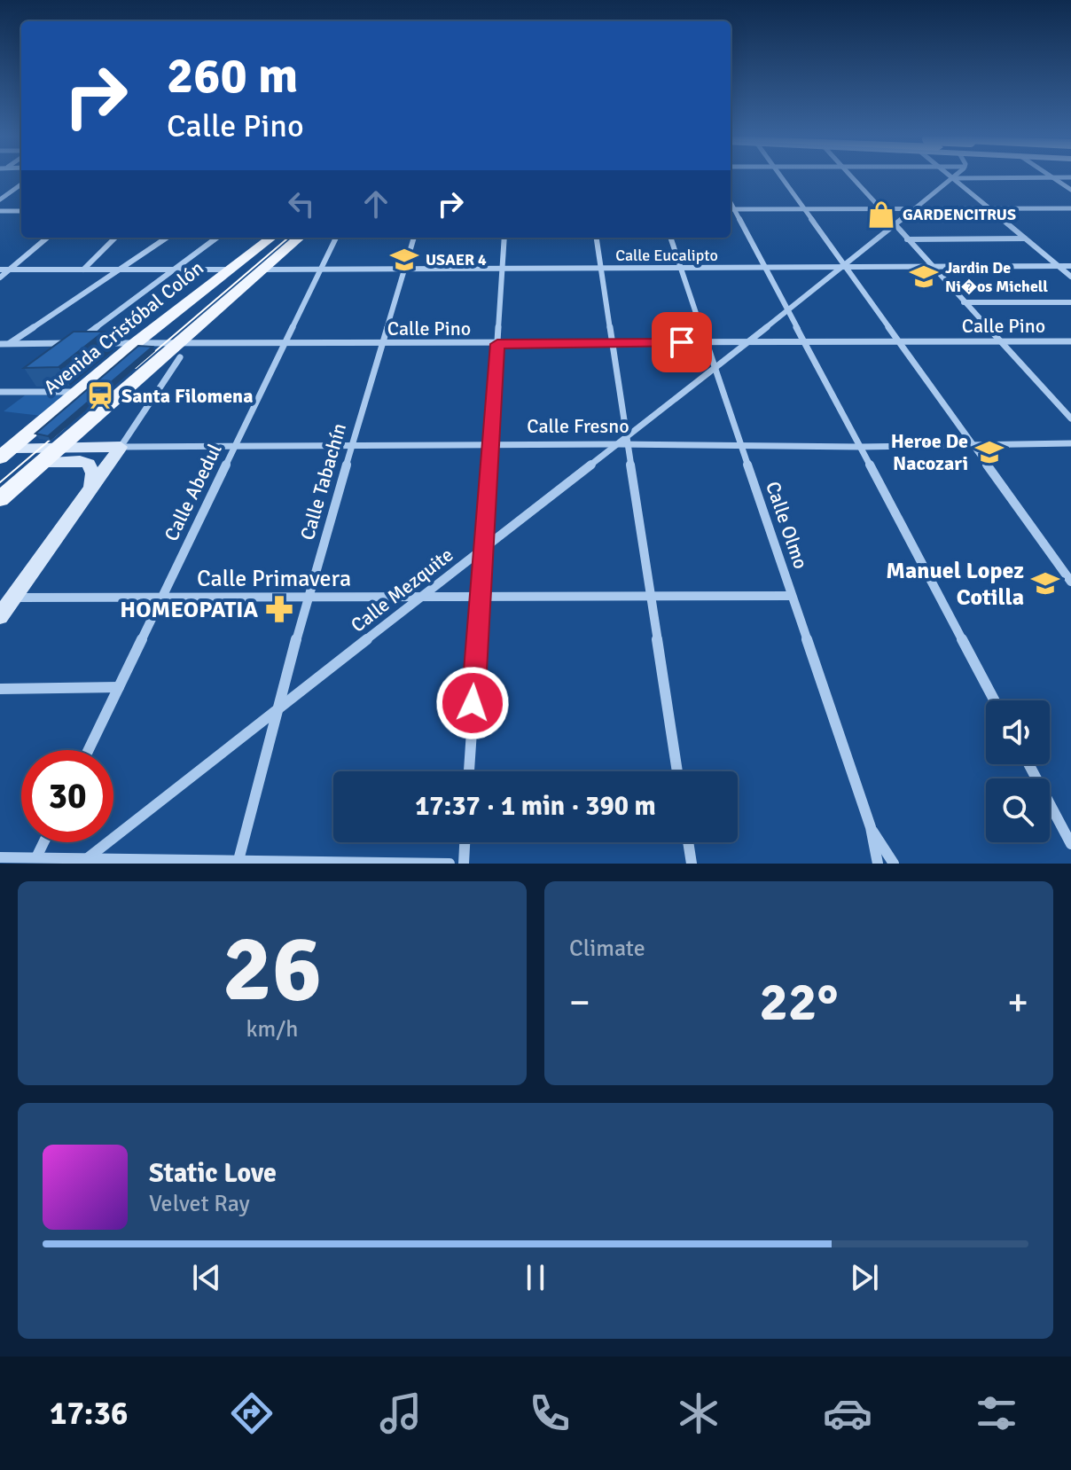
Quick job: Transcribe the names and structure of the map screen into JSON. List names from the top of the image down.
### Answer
{
  "streets": {
    "main road": ["Avenida Cristóbal Colón", "Calle Fresno"],
    "street": [
      "Calle Eucalipto",
      "Calle Pino",
      "Calle Tabachín",
      "Calle Abedul",
      "Calle Olmo",
      "Calle Primavera",
      "Calle Mezquite"
    ]
  },
  "crossings": [
    ["Calle Eucalipto", "Calle Tabachín"],
    ["Calle Eucalipto", "Calle Abedul"],
    ["Calle Eucalipto", "Calle Olmo"],
    ["Calle Eucalipto", "Calle Mezquite"],
    ["Calle Pino", "Avenida Cristóbal Colón"],
    ["Calle Pino", "Calle Tabachín"],
    ["Calle Pino", "Calle Abedul"],
    ["Calle Pino", "Calle Olmo"],
    ["Calle Pino", "Calle Mezquite"],
    ["Avenida Cristóbal Colón", "Calle Fresno"],
    ["Calle Fresno", "Calle Tabachín"],
    ["Calle Fresno", "Calle Abedul"],
    ["Calle Fresno", "Calle Olmo"],
    ["Calle Fresno", "Calle Mezquite"],
    ["Calle Tabachín", "Calle Primavera"],
    ["Calle Tabachín", "Calle Mezquite"],
    ["Calle Abedul", "Calle Primavera"],
    ["Calle Olmo", "Calle Primavera"],
    ["Calle Olmo", "Calle Mezquite"],
    ["Calle Primavera", "Calle Mezquite"]
  ],
  "places": {
    "shop": ["GARDENCITRUS"],
    "school or university": [
      "USAER 4",
      "Jardin De Ni�os Michell",
      "Heroe De Nacozari",
      "Manuel Lopez Cotilla"
    ],
    "station": ["Santa Filomena"],
    "pharmacy": ["HOMEOPATIA"]
  },
  "page": {
    "turn": ["260 m", "Calle Pino"],
    "limit": "30",
    "trip": "17:37 · 1 min · 390 m",
    "tile": [
      ["26", "km/h"],
      "Climate"
    ],
    "heat": ["−", "22°", "+"],
    "song": ["Static Love", "Velvet Ray"],
    "tabs": "17:36"
  }
}
